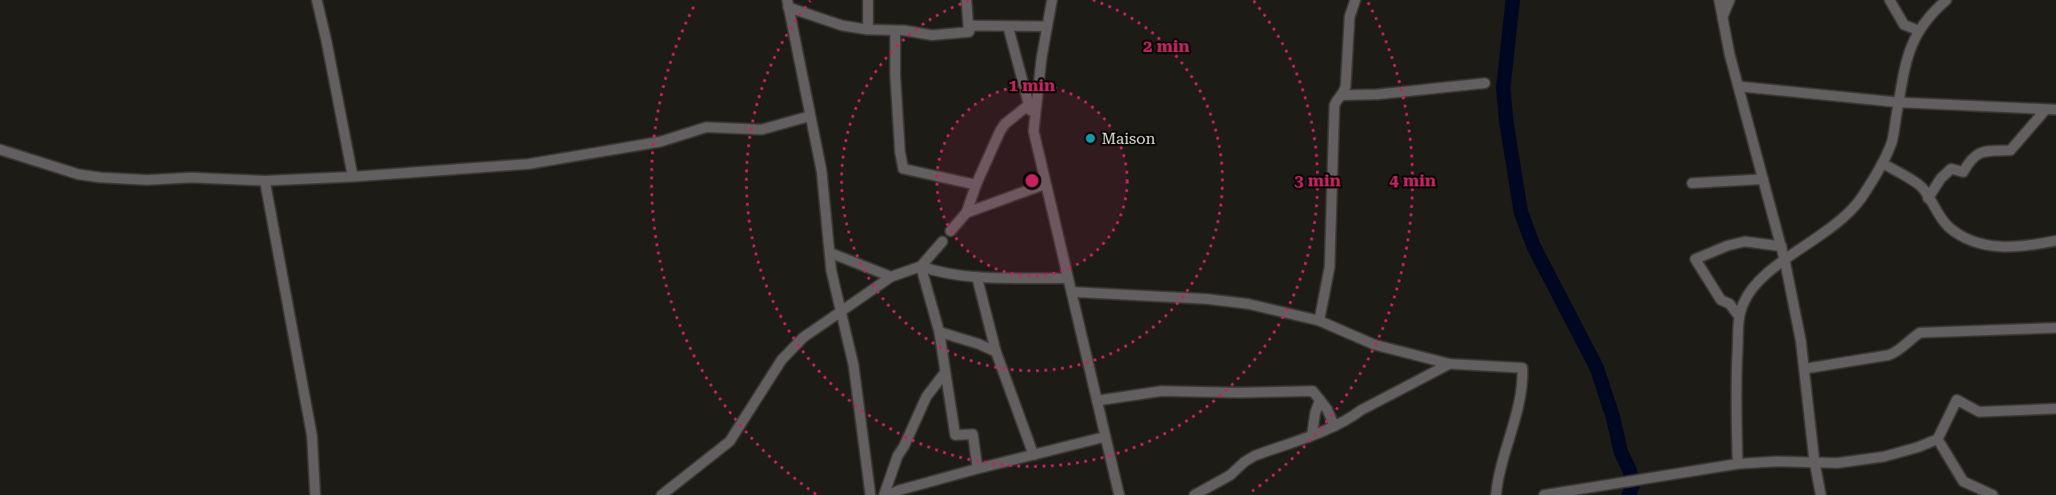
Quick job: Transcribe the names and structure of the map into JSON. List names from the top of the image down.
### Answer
{
  "places": ["Maison"],
  "rings": [
    "2 min",
    "1 min",
    "3 min",
    "4 min"
  ]
}
